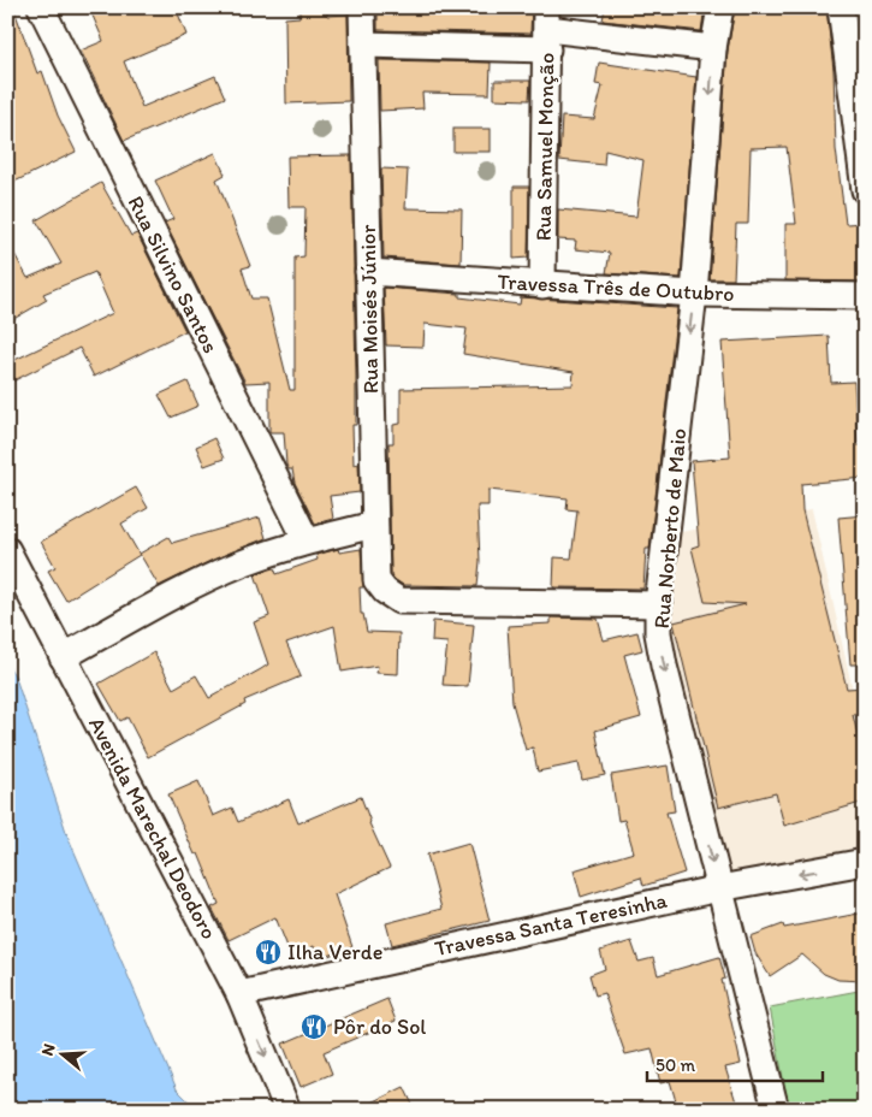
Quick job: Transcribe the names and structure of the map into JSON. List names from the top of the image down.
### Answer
{
  "streets": {
    "street": [
      "Rua Samuel Monção",
      "Rua Silvino Santos",
      "Travessa Três de Outubro",
      "Rua Moisés Júnior",
      "Rua Norberto de Maio",
      "Avenida Marechal Deodoro",
      "Travessa Santa Teresinha"
    ]
  },
  "crossings": [
    ["Rua Samuel Monção", "Travessa Três de Outubro"],
    ["Travessa Três de Outubro", "Rua Moisés Júnior"],
    ["Travessa Três de Outubro", "Rua Norberto de Maio"],
    ["Rua Moisés Júnior", "Rua Norberto de Maio"],
    ["Rua Norberto de Maio", "Travessa Santa Teresinha"],
    ["Avenida Marechal Deodoro", "Travessa Santa Teresinha"]
  ],
  "one_way": ["Rua Norberto de Maio"],
  "places": {
    "restaurant": ["Ilha Verde", "Pôr do Sol"]
  },
  "scale_bar": "50 m",
  "north": "left"
}
